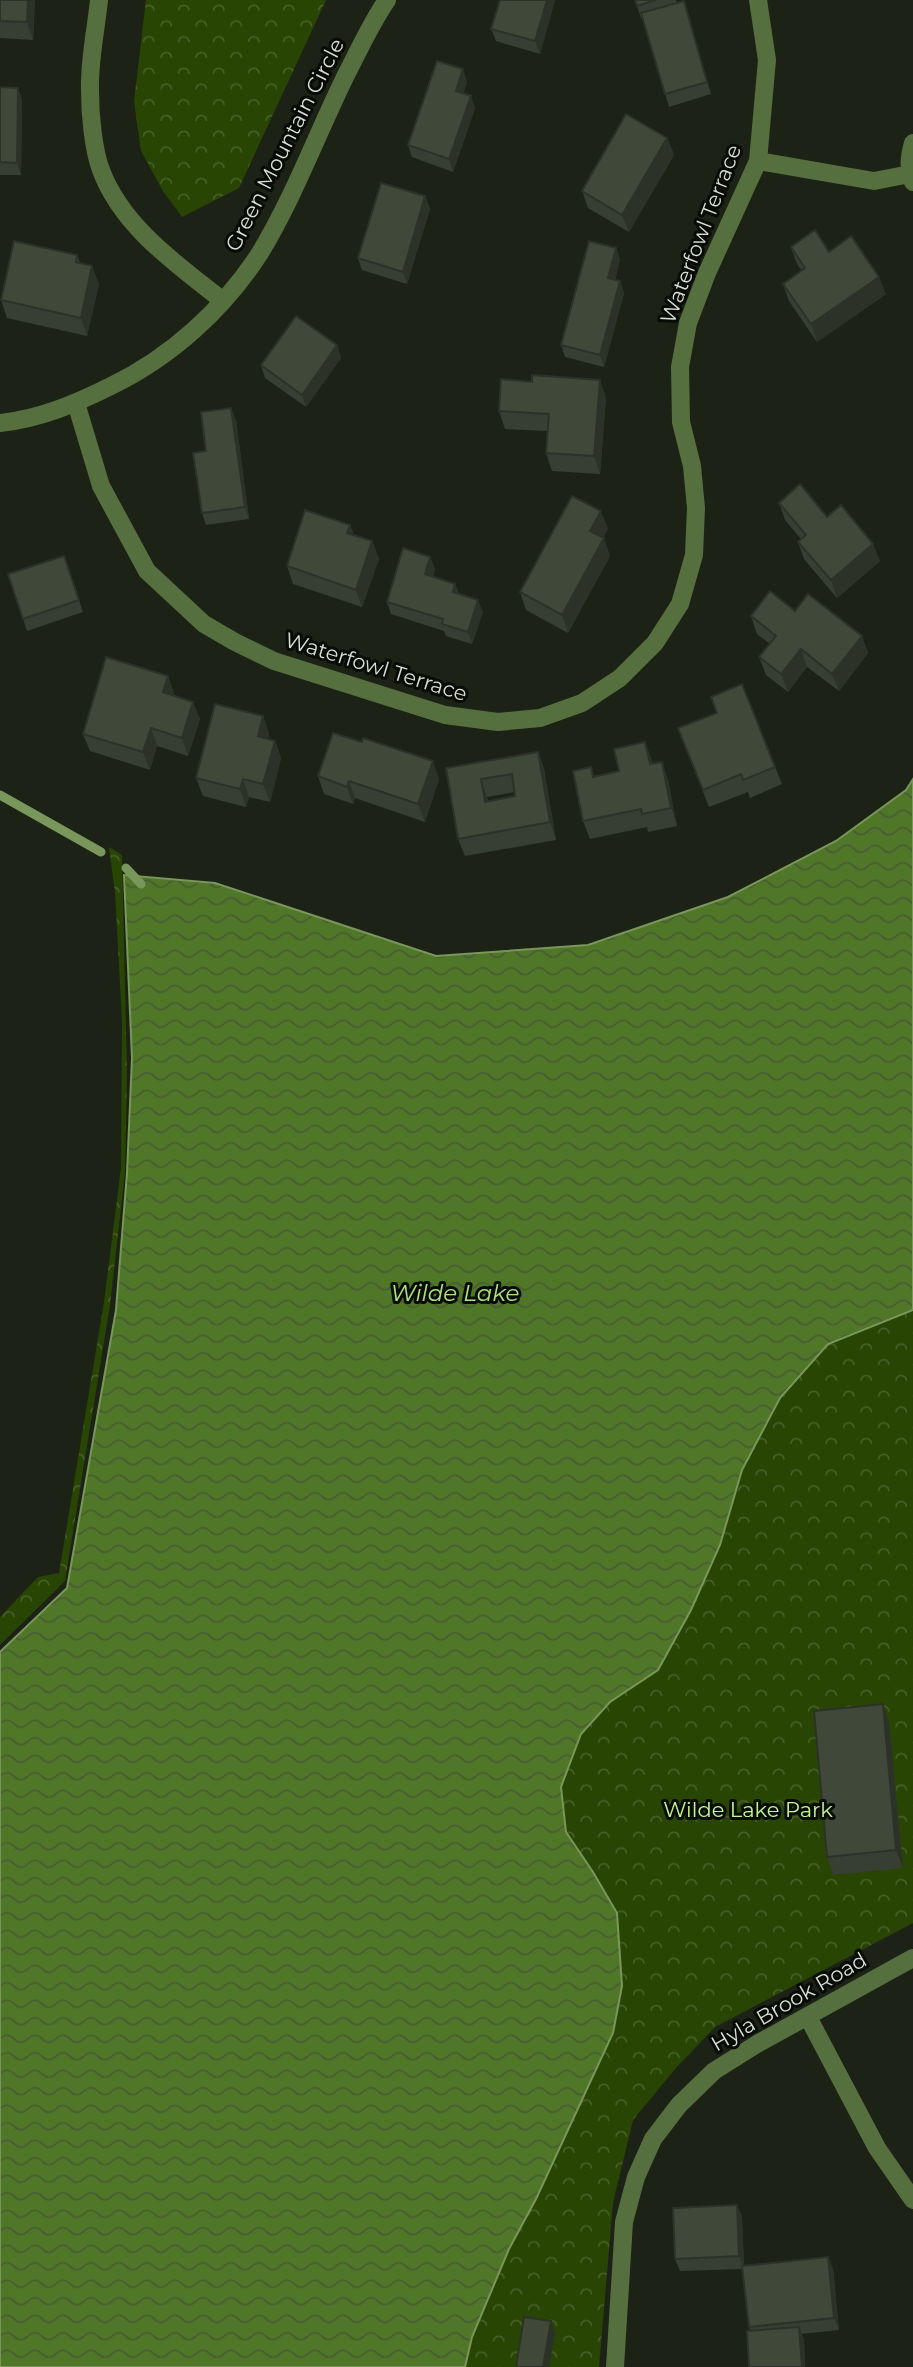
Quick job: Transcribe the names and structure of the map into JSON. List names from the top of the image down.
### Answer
{
  "streets": {
    "street": ["Green Mountain Circle", "Waterfowl Terrace", "Hyla Brook Road"]
  },
  "crossings": [
    ["Green Mountain Circle", "Waterfowl Terrace"]
  ],
  "water": ["Wilde Lake"],
  "parks": ["Wilde Lake Park"]
}
